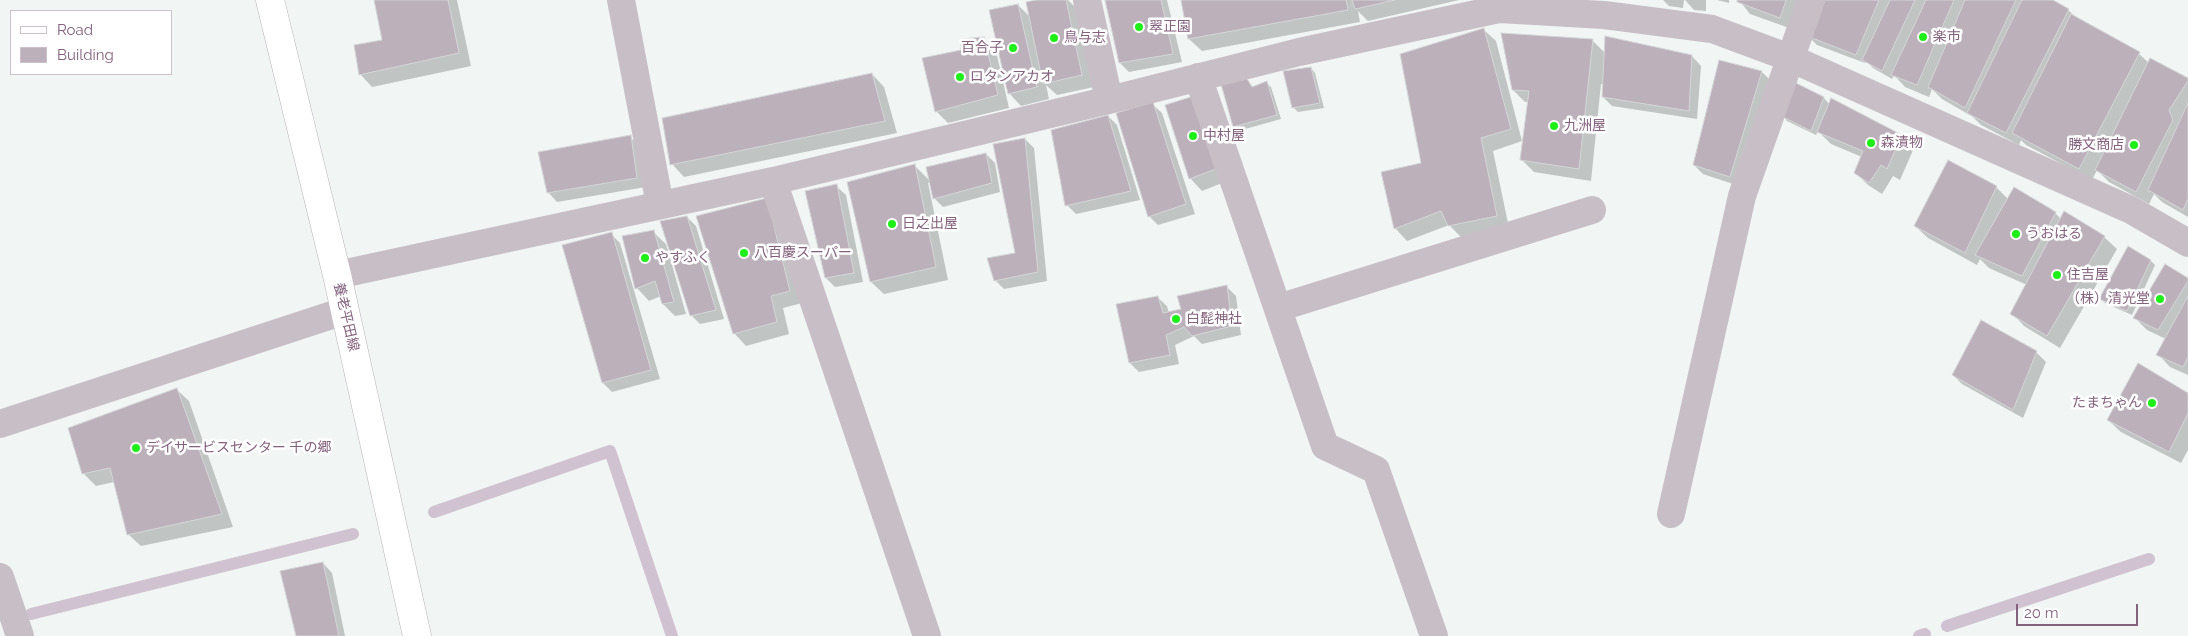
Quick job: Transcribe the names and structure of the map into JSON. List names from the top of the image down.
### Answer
{
  "streets": {
    "main road": ["養老平田線"]
  },
  "places": [
    "翠正園",
    "楽市",
    "鳥与志",
    "百合子",
    "ロタンアカオ",
    "九洲屋",
    "中村屋",
    "森漬物",
    "勝文商店",
    "日之出屋",
    "うおはる",
    "八百慶スーパー",
    "やすふく",
    "住吉屋",
    "（株）清光堂",
    "白髭神社",
    "たまちゃん",
    "デイサービスセンター 千の郷"
  ],
  "legend": ["Road", "Building"],
  "scale_bar": "20 m"
}
